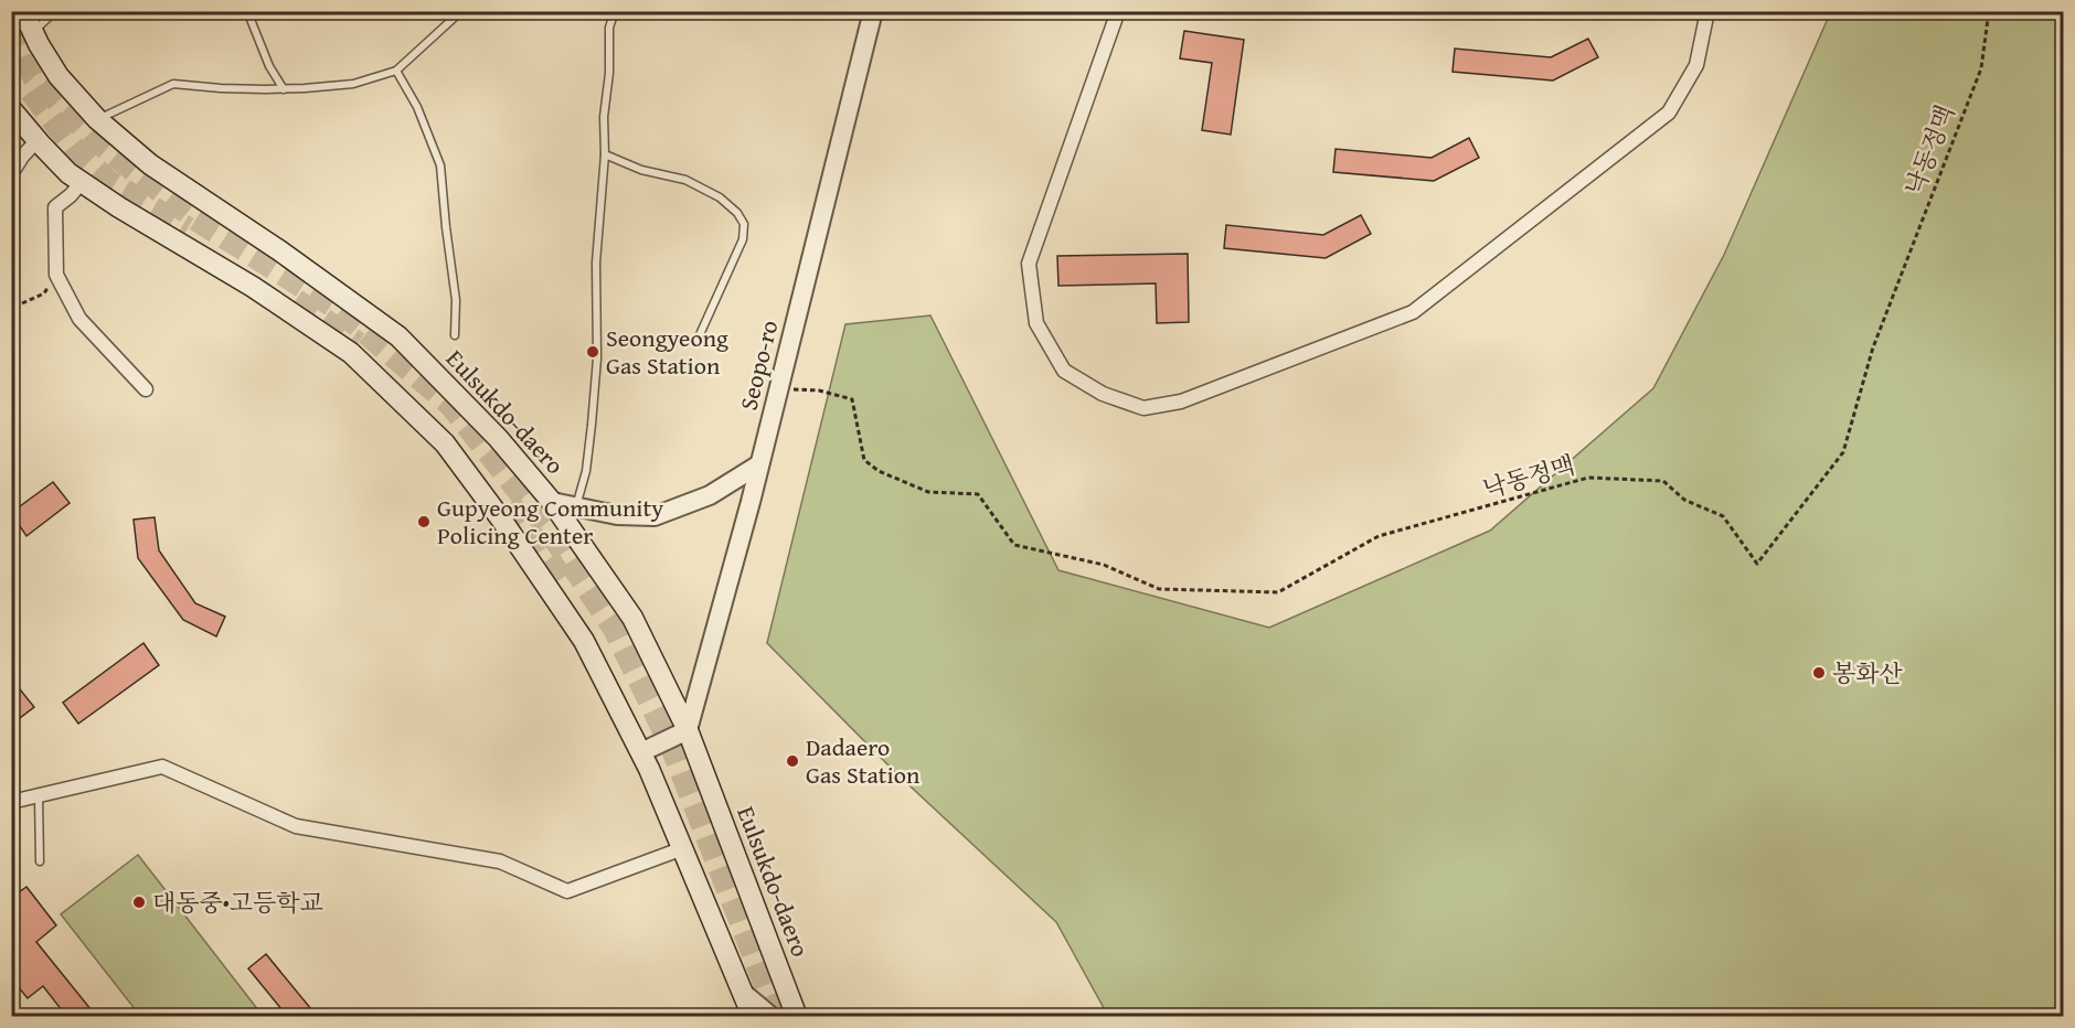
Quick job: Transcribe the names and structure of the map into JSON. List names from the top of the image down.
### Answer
{
  "streets": {
    "main road": ["Eulsukdo-daero"],
    "street": ["Seopo-ro"],
    "path": ["낙동정맥"]
  },
  "crossings": [
    ["낙동정맥", "Seopo-ro"],
    ["Seopo-ro", "Eulsukdo-daero"]
  ],
  "places": [
    "Seongyeong Gas Station",
    "Gupyeong Community Policing Center",
    "봉화산",
    "Dadaero Gas Station",
    "대동중•고등학교"
  ]
}
